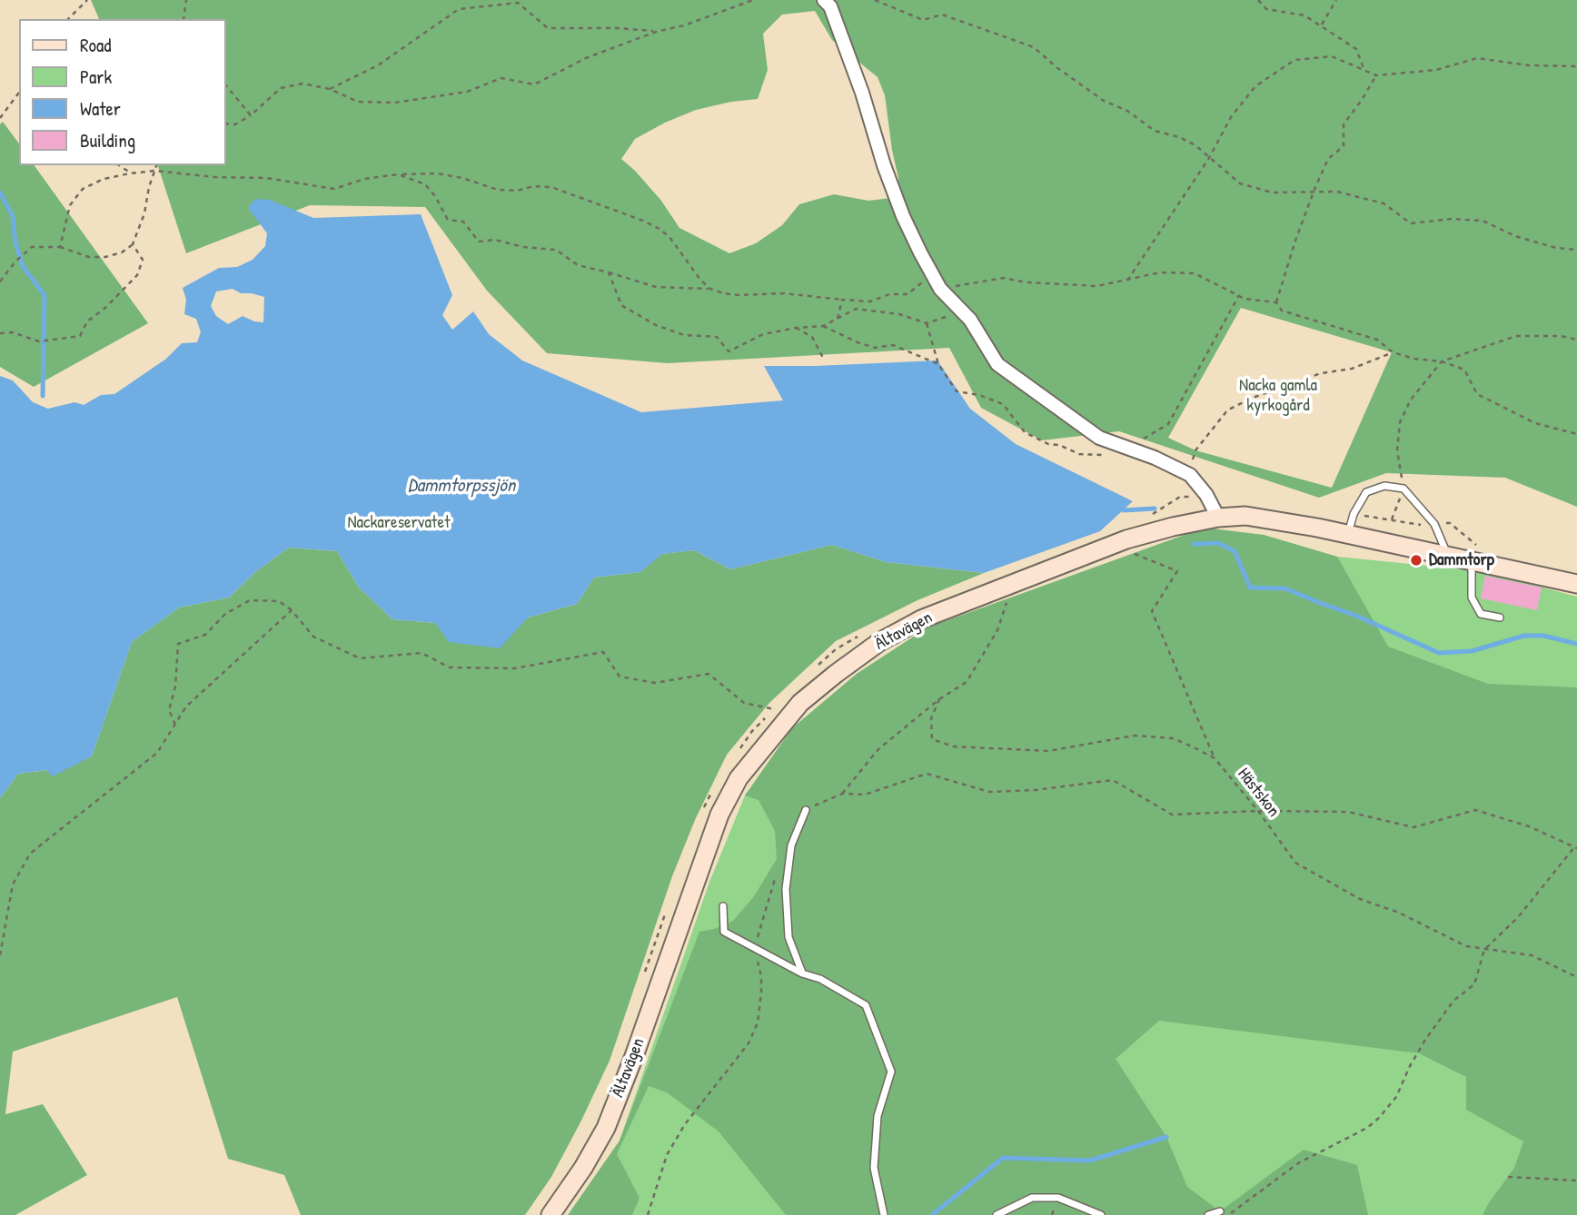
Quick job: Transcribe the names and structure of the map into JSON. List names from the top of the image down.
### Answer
{
  "streets": {
    "main road": ["Ältavägen"],
    "path": ["Hästskon"]
  },
  "water": ["Dammtorpssjön"],
  "parks": ["Nacka gamla kyrkogård", "Nackareservatet"],
  "places": ["Dammtorp"],
  "legend": [
    "Road",
    "Park",
    "Water",
    "Building"
  ]
}
